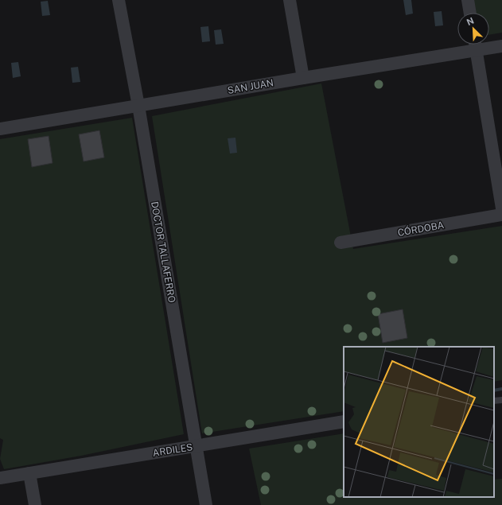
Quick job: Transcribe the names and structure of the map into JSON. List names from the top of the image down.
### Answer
{
  "streets": {
    "street": [
      "SAN JUAN",
      "CÓRDOBA",
      "DOCTOR TALLAFERRO",
      "ARDILES"
    ]
  },
  "crossings": [
    ["SAN JUAN", "DOCTOR TALLAFERRO"],
    ["DOCTOR TALLAFERRO", "ARDILES"]
  ],
  "north": "top left"
}
